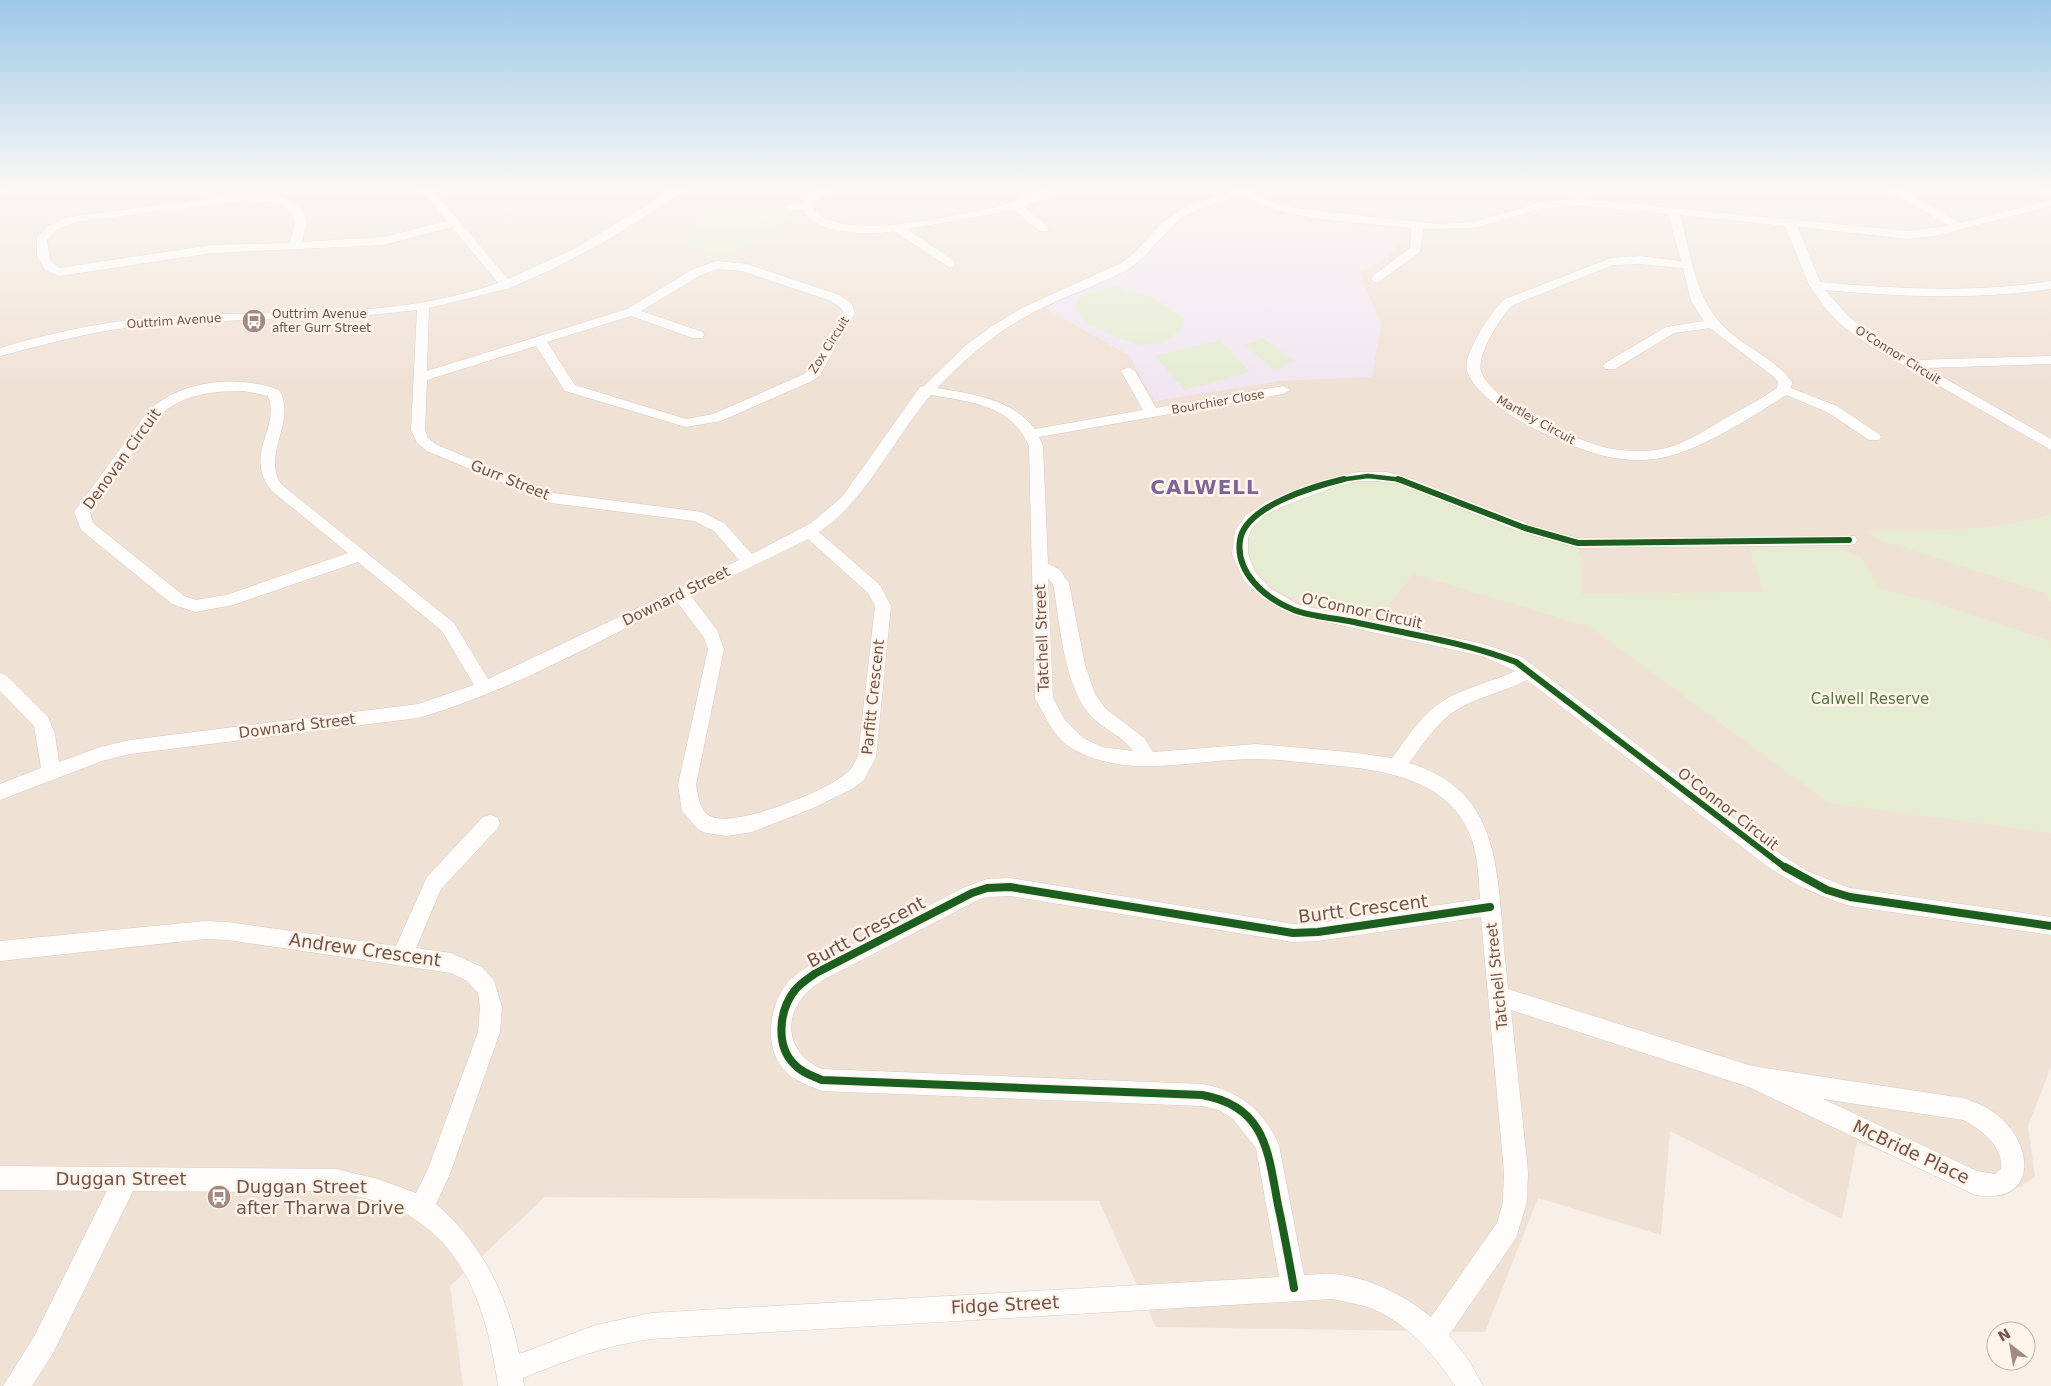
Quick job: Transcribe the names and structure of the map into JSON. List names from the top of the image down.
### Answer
{
  "streets": {
    "street": [
      "Outtrim Avenue",
      "Zox Circuit",
      "O'Connor Circuit",
      "Bourchier Close",
      "Martley Circuit",
      "Denovan Circuit",
      "Gurr Street",
      "Downard Street",
      "Tatchell Street",
      "Parfitt Crescent",
      "Burtt Crescent",
      "Andrew Crescent",
      "McBride Place",
      "Duggan Street",
      "Fidge Street"
    ]
  },
  "crossings": [
    ["Outtrim Avenue", "Gurr Street"],
    ["Zox Circuit", "Gurr Street"],
    ["Bourchier Close", "Tatchell Street"],
    ["Denovan Circuit", "Downard Street"],
    ["Gurr Street", "Downard Street"],
    ["Downard Street", "Parfitt Crescent"],
    ["Tatchell Street", "Burtt Crescent"],
    ["Tatchell Street", "McBride Place"],
    ["Tatchell Street", "Fidge Street"],
    ["Burtt Crescent", "Fidge Street"],
    ["Andrew Crescent", "Duggan Street"],
    ["Duggan Street", "Fidge Street"]
  ],
  "districts": ["CALWELL"],
  "parks": ["Calwell Reserve"],
  "places": {
    "bus stop": ["Outtrim Avenue after Gurr Street", "Duggan Street after Tharwa Drive"]
  },
  "north": "top left"
}
